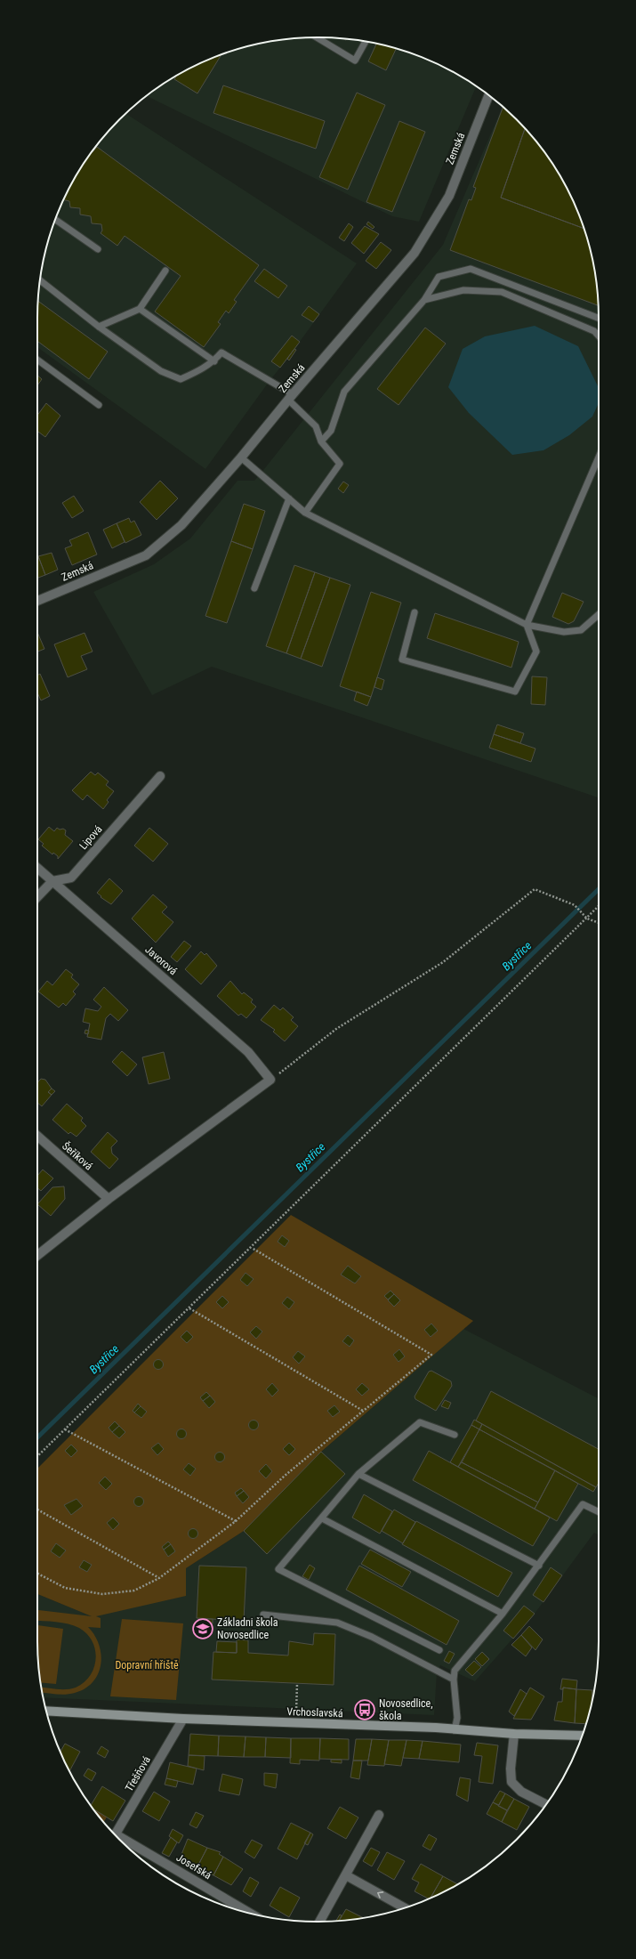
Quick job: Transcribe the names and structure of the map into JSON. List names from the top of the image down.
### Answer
{
  "streets": {
    "street": [
      "Zemská",
      "Lipová",
      "Javorová",
      "Šeříková",
      "Vrchoslavská",
      "Třešňová",
      "Josefská"
    ]
  },
  "crossings": [
    ["Lipová", "Javorová"],
    ["Vrchoslavská", "Třešňová"]
  ],
  "water": ["Bystřice"],
  "parks": ["Dopravní hřiště"],
  "places": {
    "school or university": ["Základni škola Novosedlice"],
    "bus stop": ["Novosedlice, škola"]
  }
}
